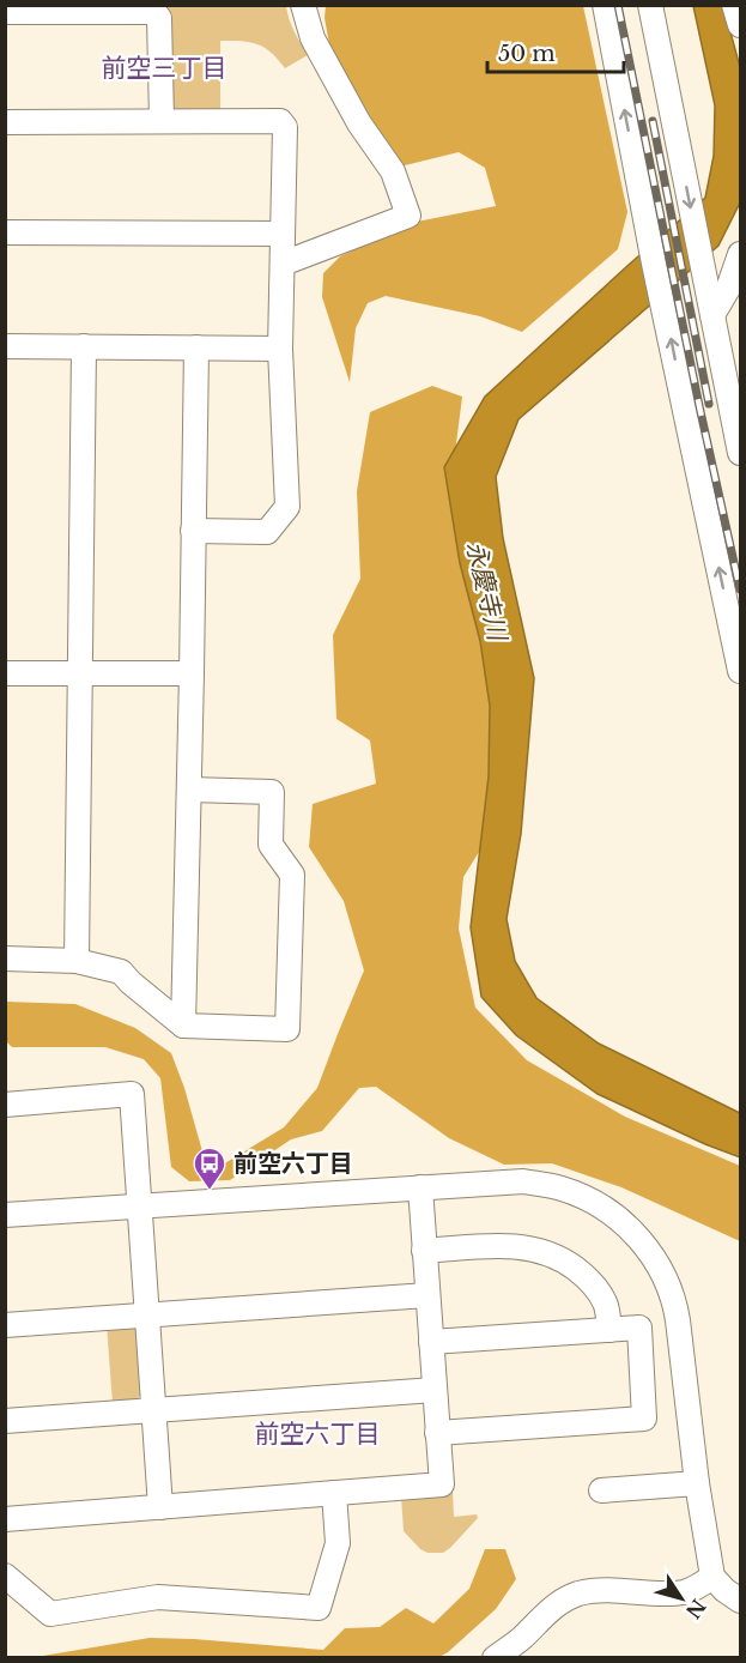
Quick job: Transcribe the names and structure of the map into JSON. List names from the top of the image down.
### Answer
{
  "districts": ["前空三丁目", "前空六丁目"],
  "water": ["永慶寺川"],
  "places": {
    "bus stop": ["前空六丁目"]
  },
  "scale_bar": "50 m",
  "north": "bottom right"
}
